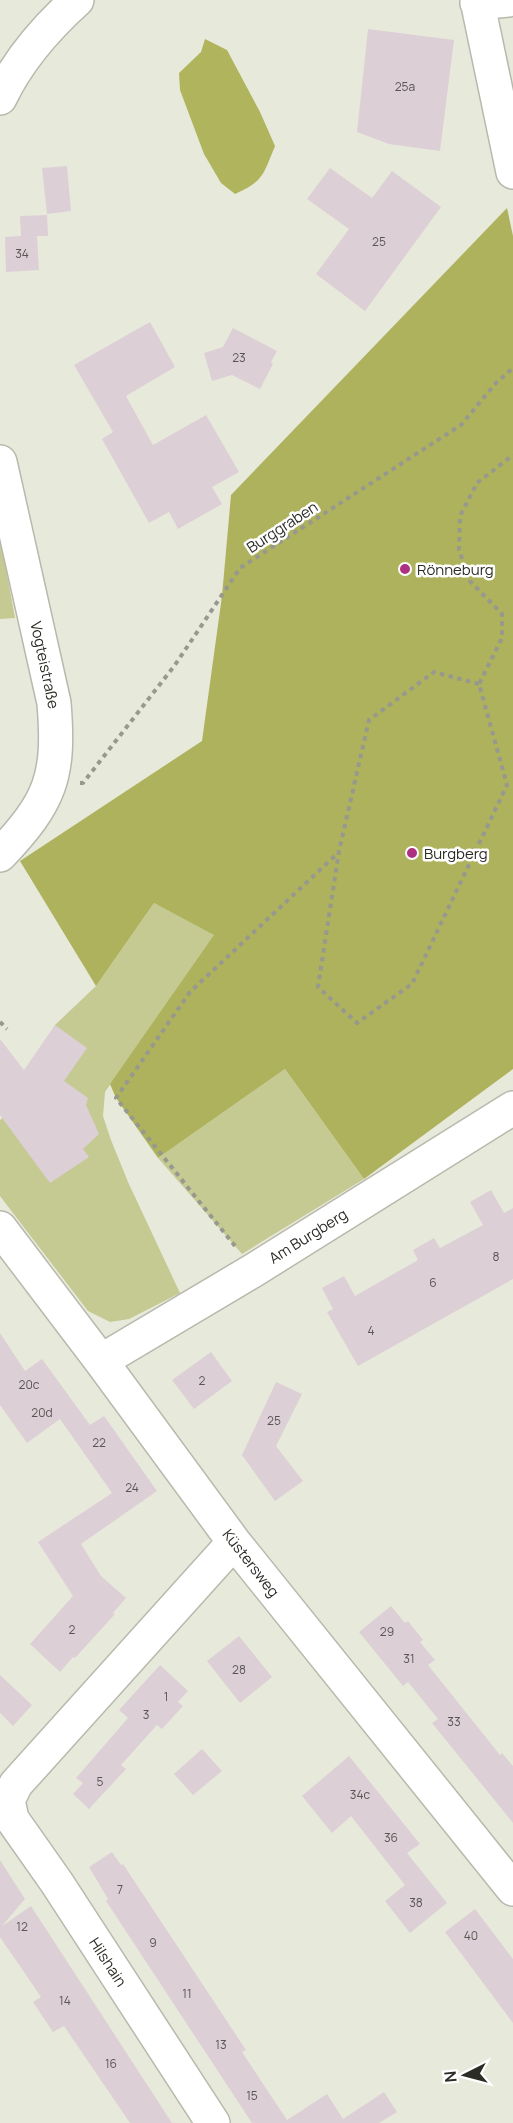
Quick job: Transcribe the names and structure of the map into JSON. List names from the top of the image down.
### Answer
{
  "streets": {
    "street": [
      "Vogteistraße",
      "Am Burgberg",
      "Küstersweg",
      "Hilshain"
    ],
    "path": ["Burggraben"]
  },
  "crossings": [
    ["Burggraben", "Vogteistraße"],
    ["Am Burgberg", "Küstersweg"],
    ["Küstersweg", "Hilshain"]
  ],
  "places": ["Rönneburg", "Burgberg"],
  "house_numbers": [
    "25a",
    "25",
    "34",
    "23",
    "8",
    "6",
    "4",
    "2",
    "20c",
    "20d",
    "25",
    "22",
    "24",
    "2",
    "29",
    "31",
    "28",
    "1",
    "3",
    "33",
    "5",
    "34c",
    "36",
    "7",
    "38",
    "12",
    "40",
    "9",
    "11",
    "14",
    "13",
    "16",
    "15"
  ],
  "north": "left"
}
